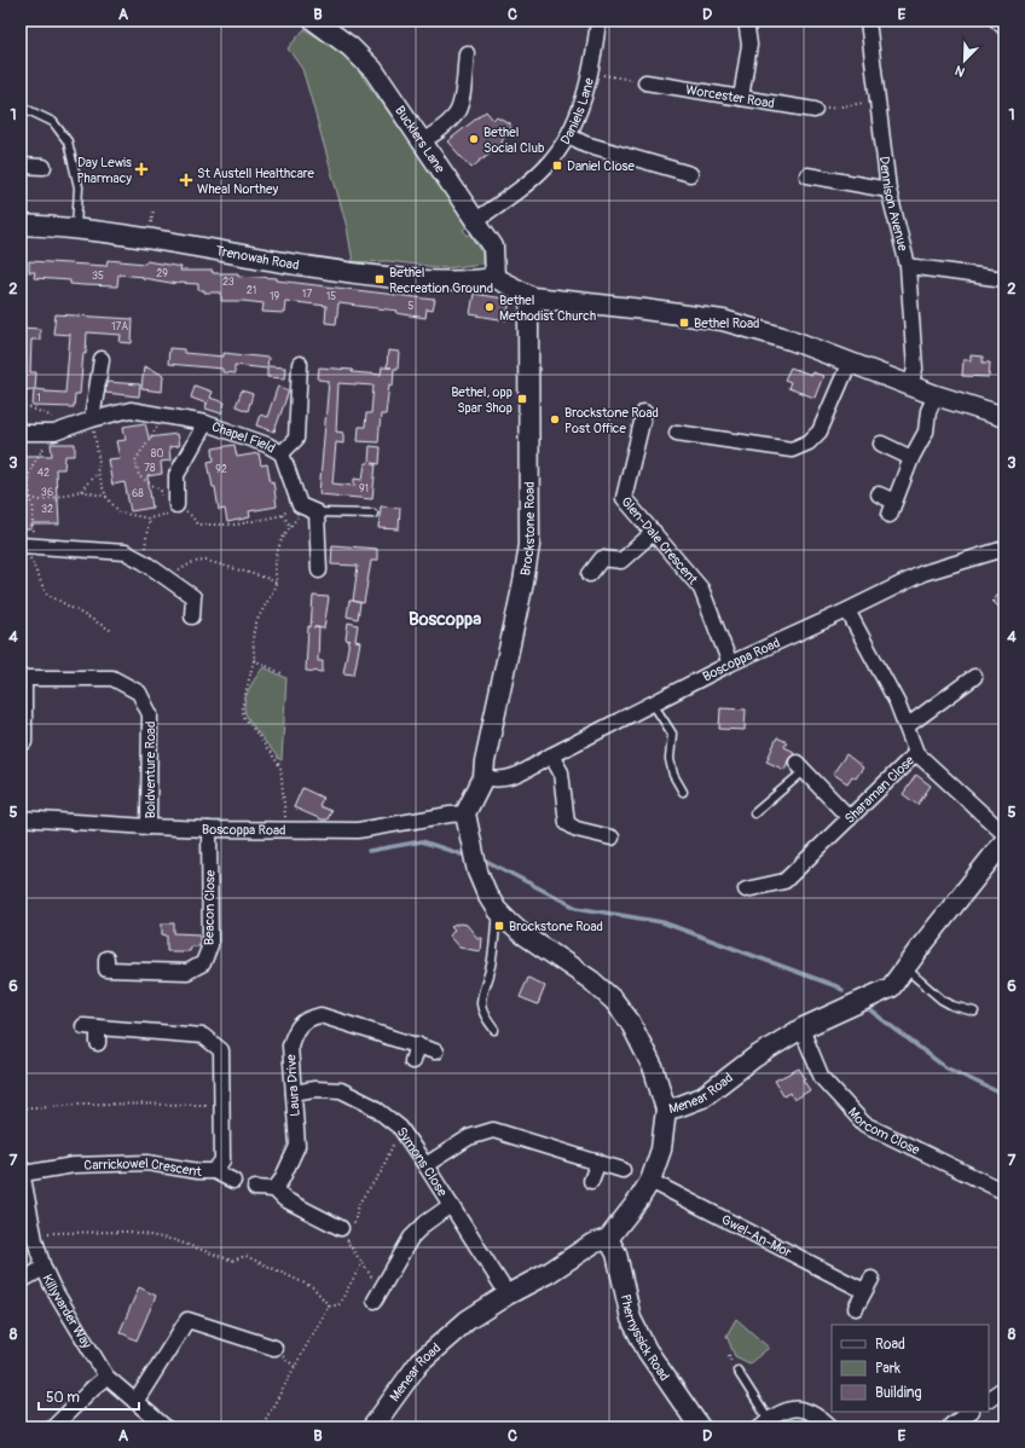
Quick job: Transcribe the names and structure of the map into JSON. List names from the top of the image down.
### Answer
{
  "streets": {
    "street": [
      "Worcester Road",
      "Daniels Lane",
      "Bucklers Lane",
      "Dennison Avenue",
      "Trenowah Road",
      "Chapel Field",
      "Brockstone Road",
      "Glen-Dale Crescent",
      "Boscoppa Road",
      "Boldventure Road",
      "Sharaman Close",
      "Beacon Close",
      "Laura Drive",
      "Menear Road",
      "Morcom Close",
      "Symons Close",
      "Carrickowel Crescent",
      "Gwel-An-Mor",
      "Killyvarder Way",
      "Phernyssick Road"
    ]
  },
  "crossings": [
    ["Daniels Lane", "Bucklers Lane"],
    ["Bucklers Lane", "Trenowah Road"],
    ["Brockstone Road", "Boscoppa Road"],
    ["Glen-Dale Crescent", "Boscoppa Road"],
    ["Boscoppa Road", "Boldventure Road"],
    ["Boscoppa Road", "Beacon Close"],
    ["Laura Drive", "Symons Close"],
    ["Menear Road", "Morcom Close"],
    ["Menear Road", "Symons Close"],
    ["Menear Road", "Gwel-An-Mor"],
    ["Menear Road", "Phernyssick Road"],
    ["Carrickowel Crescent", "Killyvarder Way"]
  ],
  "districts": ["Boscoppa"],
  "places": {
    "other": ["Bethel Social Club", "Bethel Methodist Church", "Brockstone Road Post Office"],
    "transit": [
      "Daniel Close",
      "Bethel Recreation Ground",
      "Bethel Road",
      "Bethel, opp Spar Shop",
      "Brockstone Road"
    ],
    "health": ["Day Lewis Pharmacy", "St Austell Healthcare Wheal Northey"]
  },
  "house_numbers": [
    "29",
    "35",
    "23",
    "21",
    "17",
    "19",
    "15",
    "5",
    "17A",
    "1",
    "80",
    "78",
    "92",
    "42",
    "91",
    "36",
    "68",
    "32"
  ],
  "legend": ["Road", "Park", "Building"],
  "scale_bar": "50 m",
  "north": "bottom left",
  "grid": {
    "columns": [
      "A",
      "B",
      "C",
      "D",
      "E"
    ],
    "rows": [
      "1",
      "2",
      "3",
      "4",
      "5",
      "6",
      "7",
      "8"
    ]
  }
}
